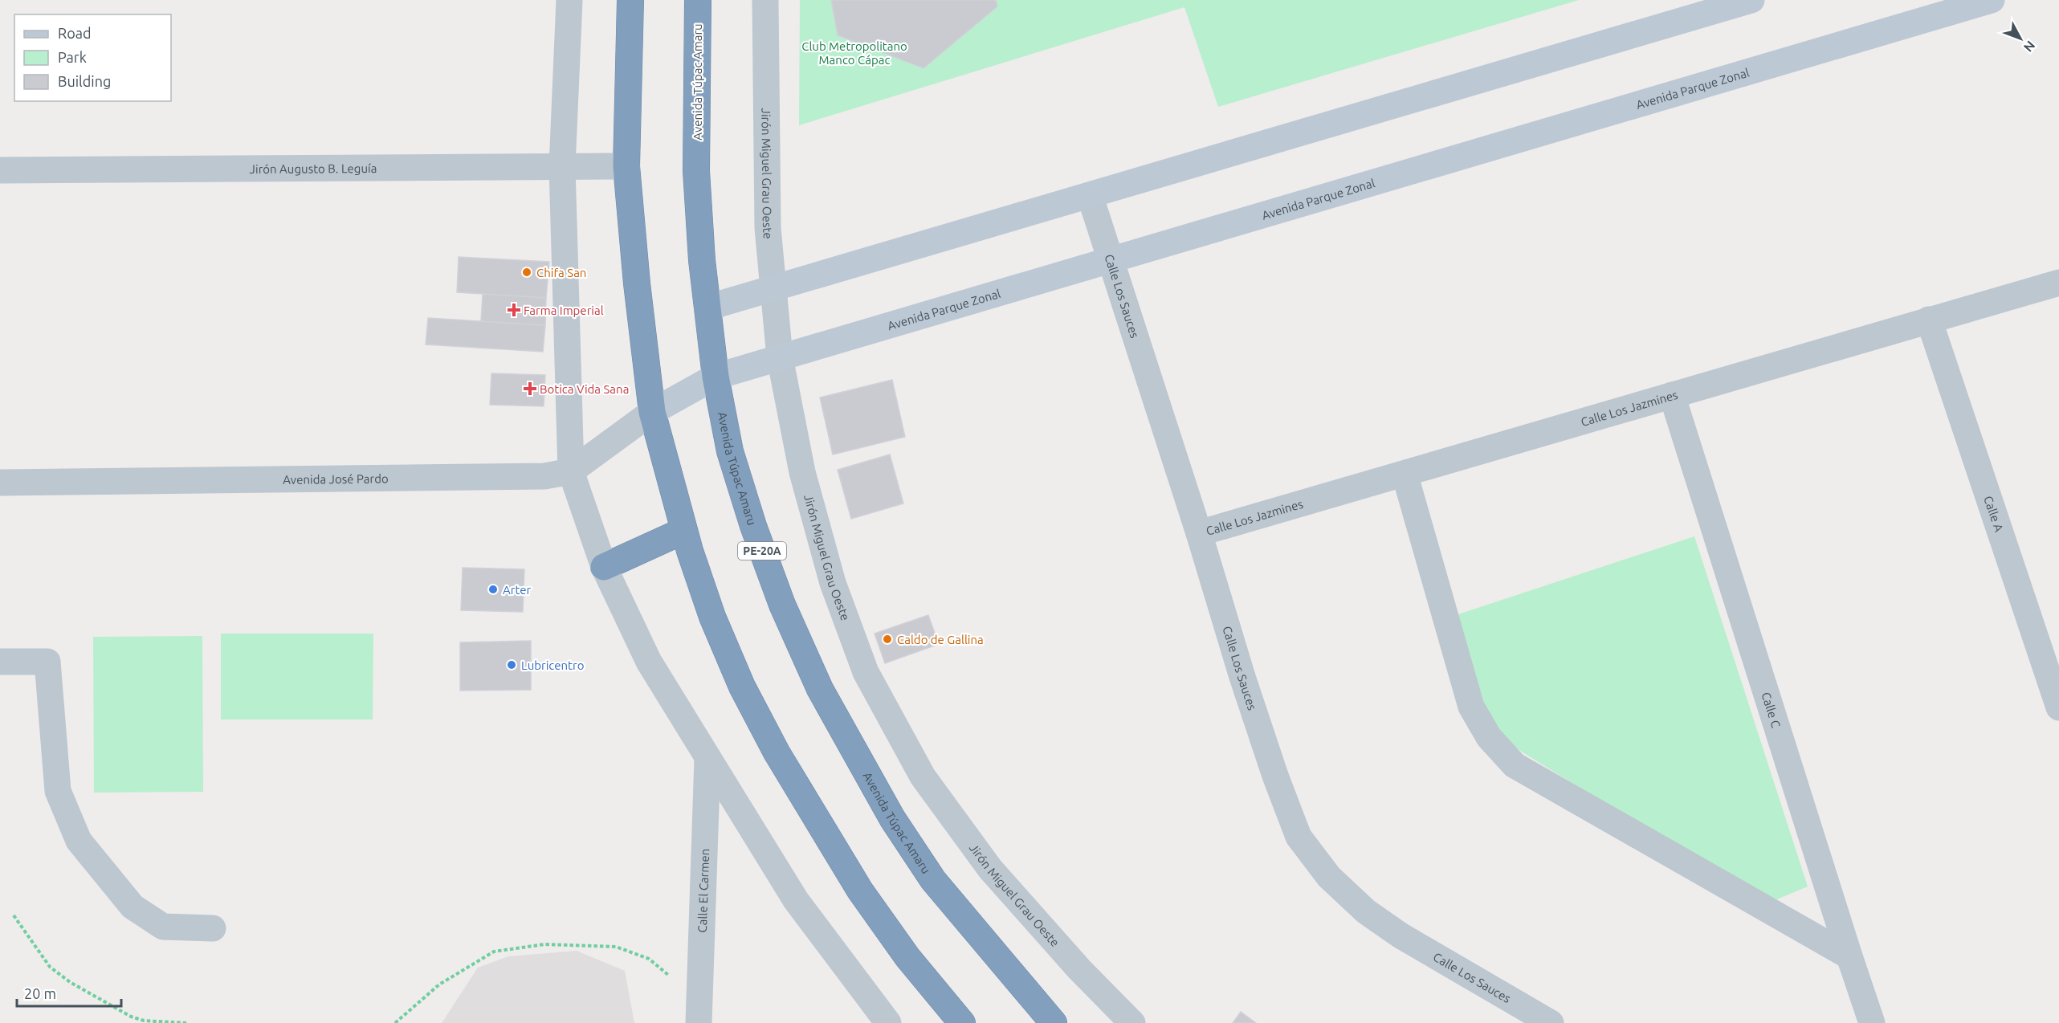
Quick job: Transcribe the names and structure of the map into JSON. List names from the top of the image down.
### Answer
{
  "streets": {
    "highway": ["Avenida Túpac Amaru", "PE-20A"],
    "main road": ["Avenida Parque Zonal"],
    "street": [
      "Jirón Augusto B. Leguía",
      "Jirón Miguel Grau Oeste",
      "Calle Los Sauces",
      "Calle Los Jazmines",
      "Avenida José Pardo",
      "Calle A",
      "Calle C",
      "Calle El Carmen"
    ]
  },
  "crossings": [
    ["Avenida Túpac Amaru", "Avenida Parque Zonal"],
    ["Avenida Parque Zonal", "Jirón Miguel Grau Oeste"],
    ["Avenida Parque Zonal", "Calle Los Sauces"],
    ["Avenida Parque Zonal", "Avenida José Pardo"],
    ["Calle Los Sauces", "Calle Los Jazmines"],
    ["Calle Los Jazmines", "Calle A"],
    ["Calle Los Jazmines", "Calle C"]
  ],
  "parks": ["Club Metropolitano Manco Cápac"],
  "places": {
    "other": [
      "Chifa San",
      "Arter",
      "Caldo de Gallina",
      "Lubricentro"
    ],
    "health": ["Farma Imperial", "Botica Vida Sana"]
  },
  "legend": ["Road", "Park", "Building"],
  "scale_bar": "20 m",
  "north": "bottom right"
}
